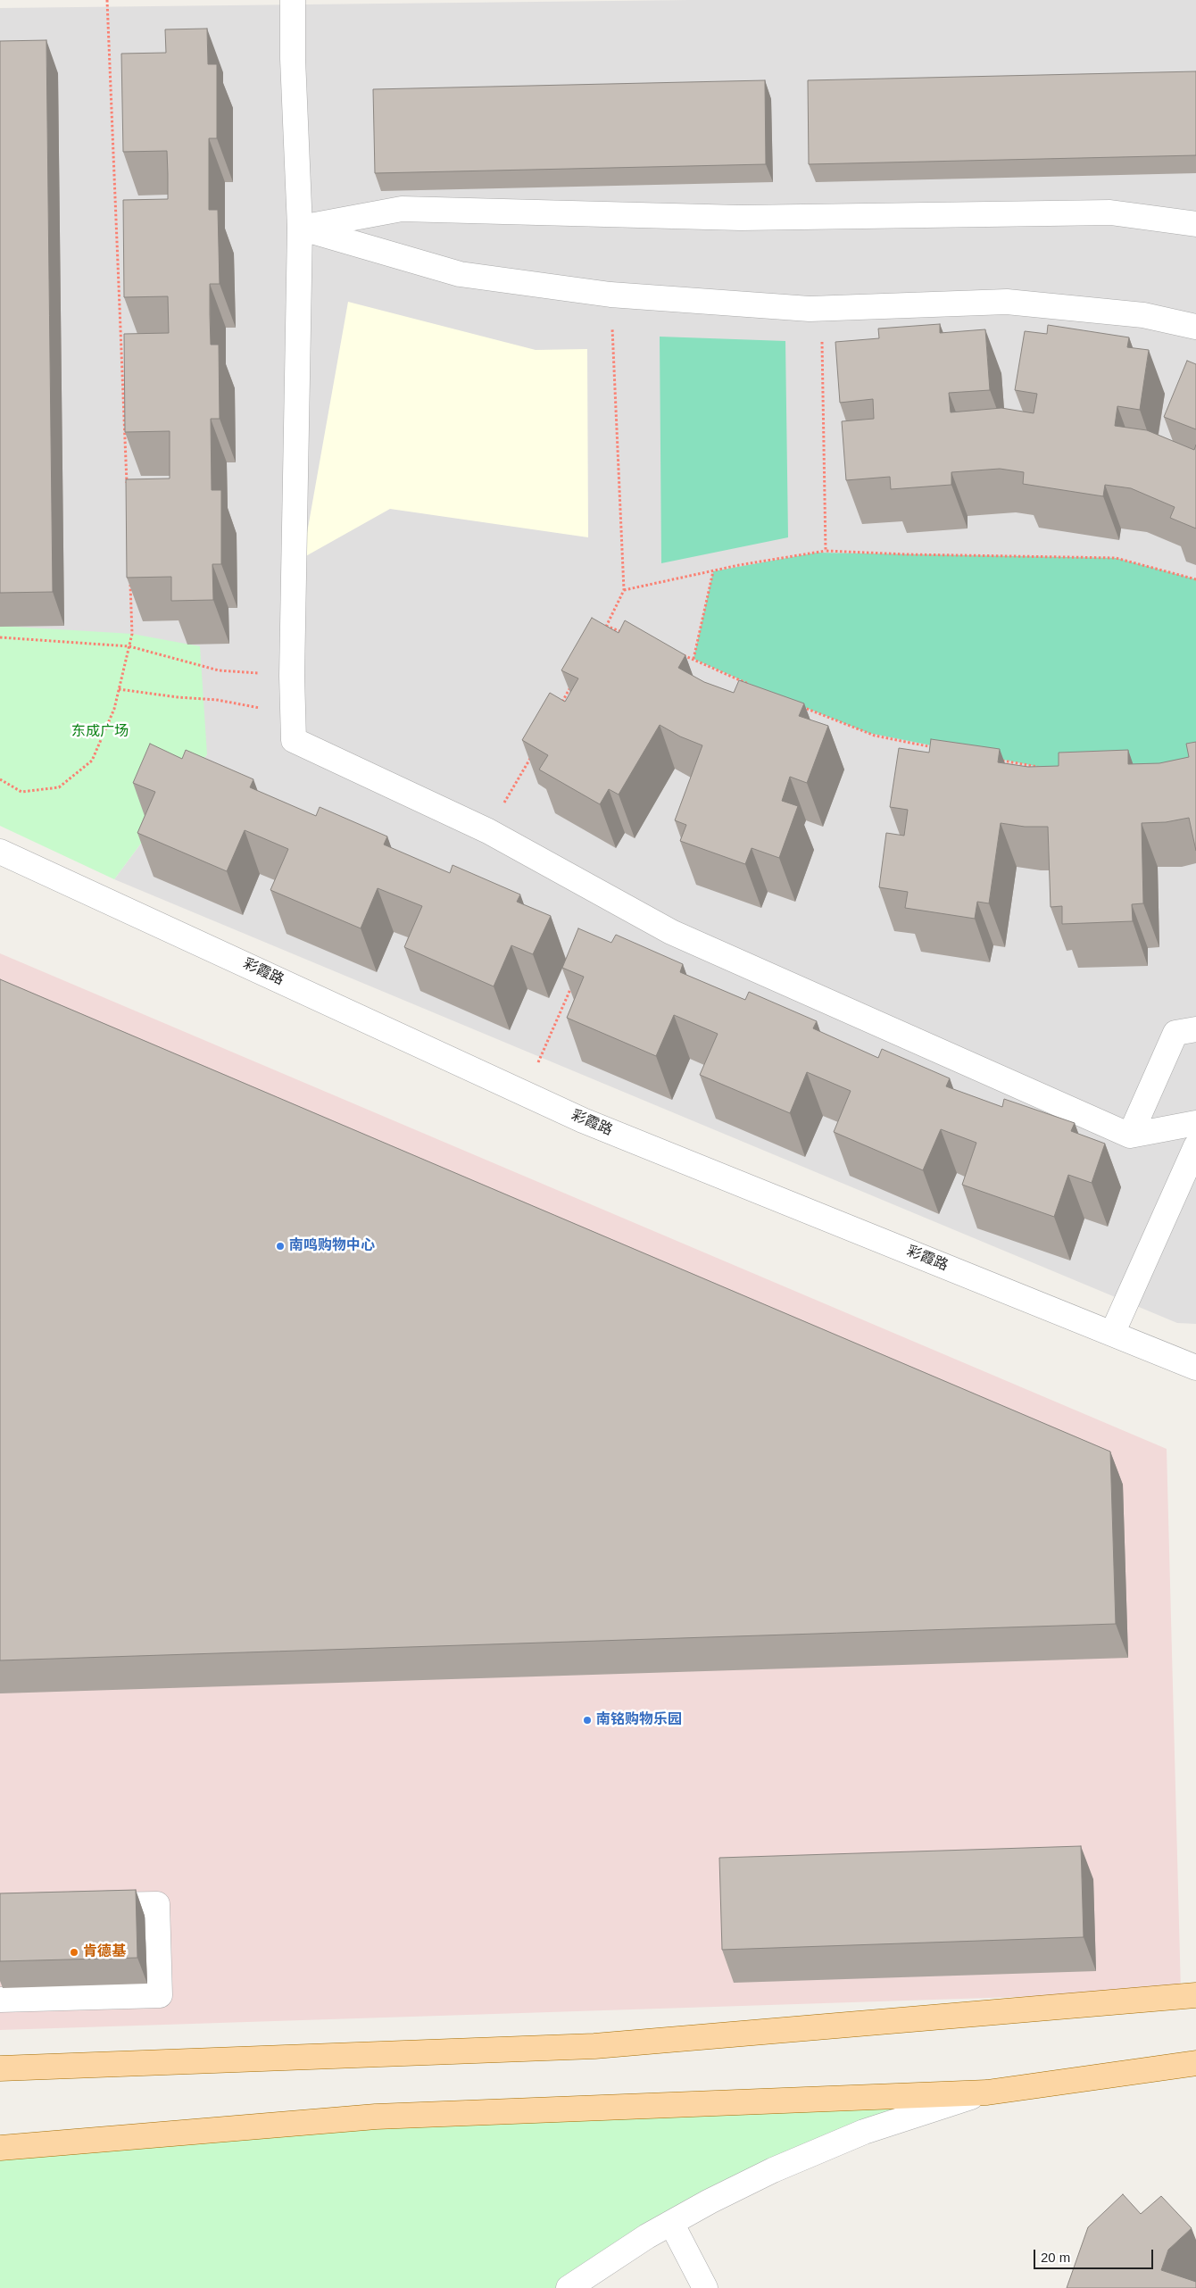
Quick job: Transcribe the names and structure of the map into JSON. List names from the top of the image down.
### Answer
{
  "streets": {
    "street": ["彩霞路"]
  },
  "parks": ["东成广场"],
  "places": ["南鸣购物中心", "南铭购物乐园", "肯德基"],
  "scale_bar": "20 m"
}
